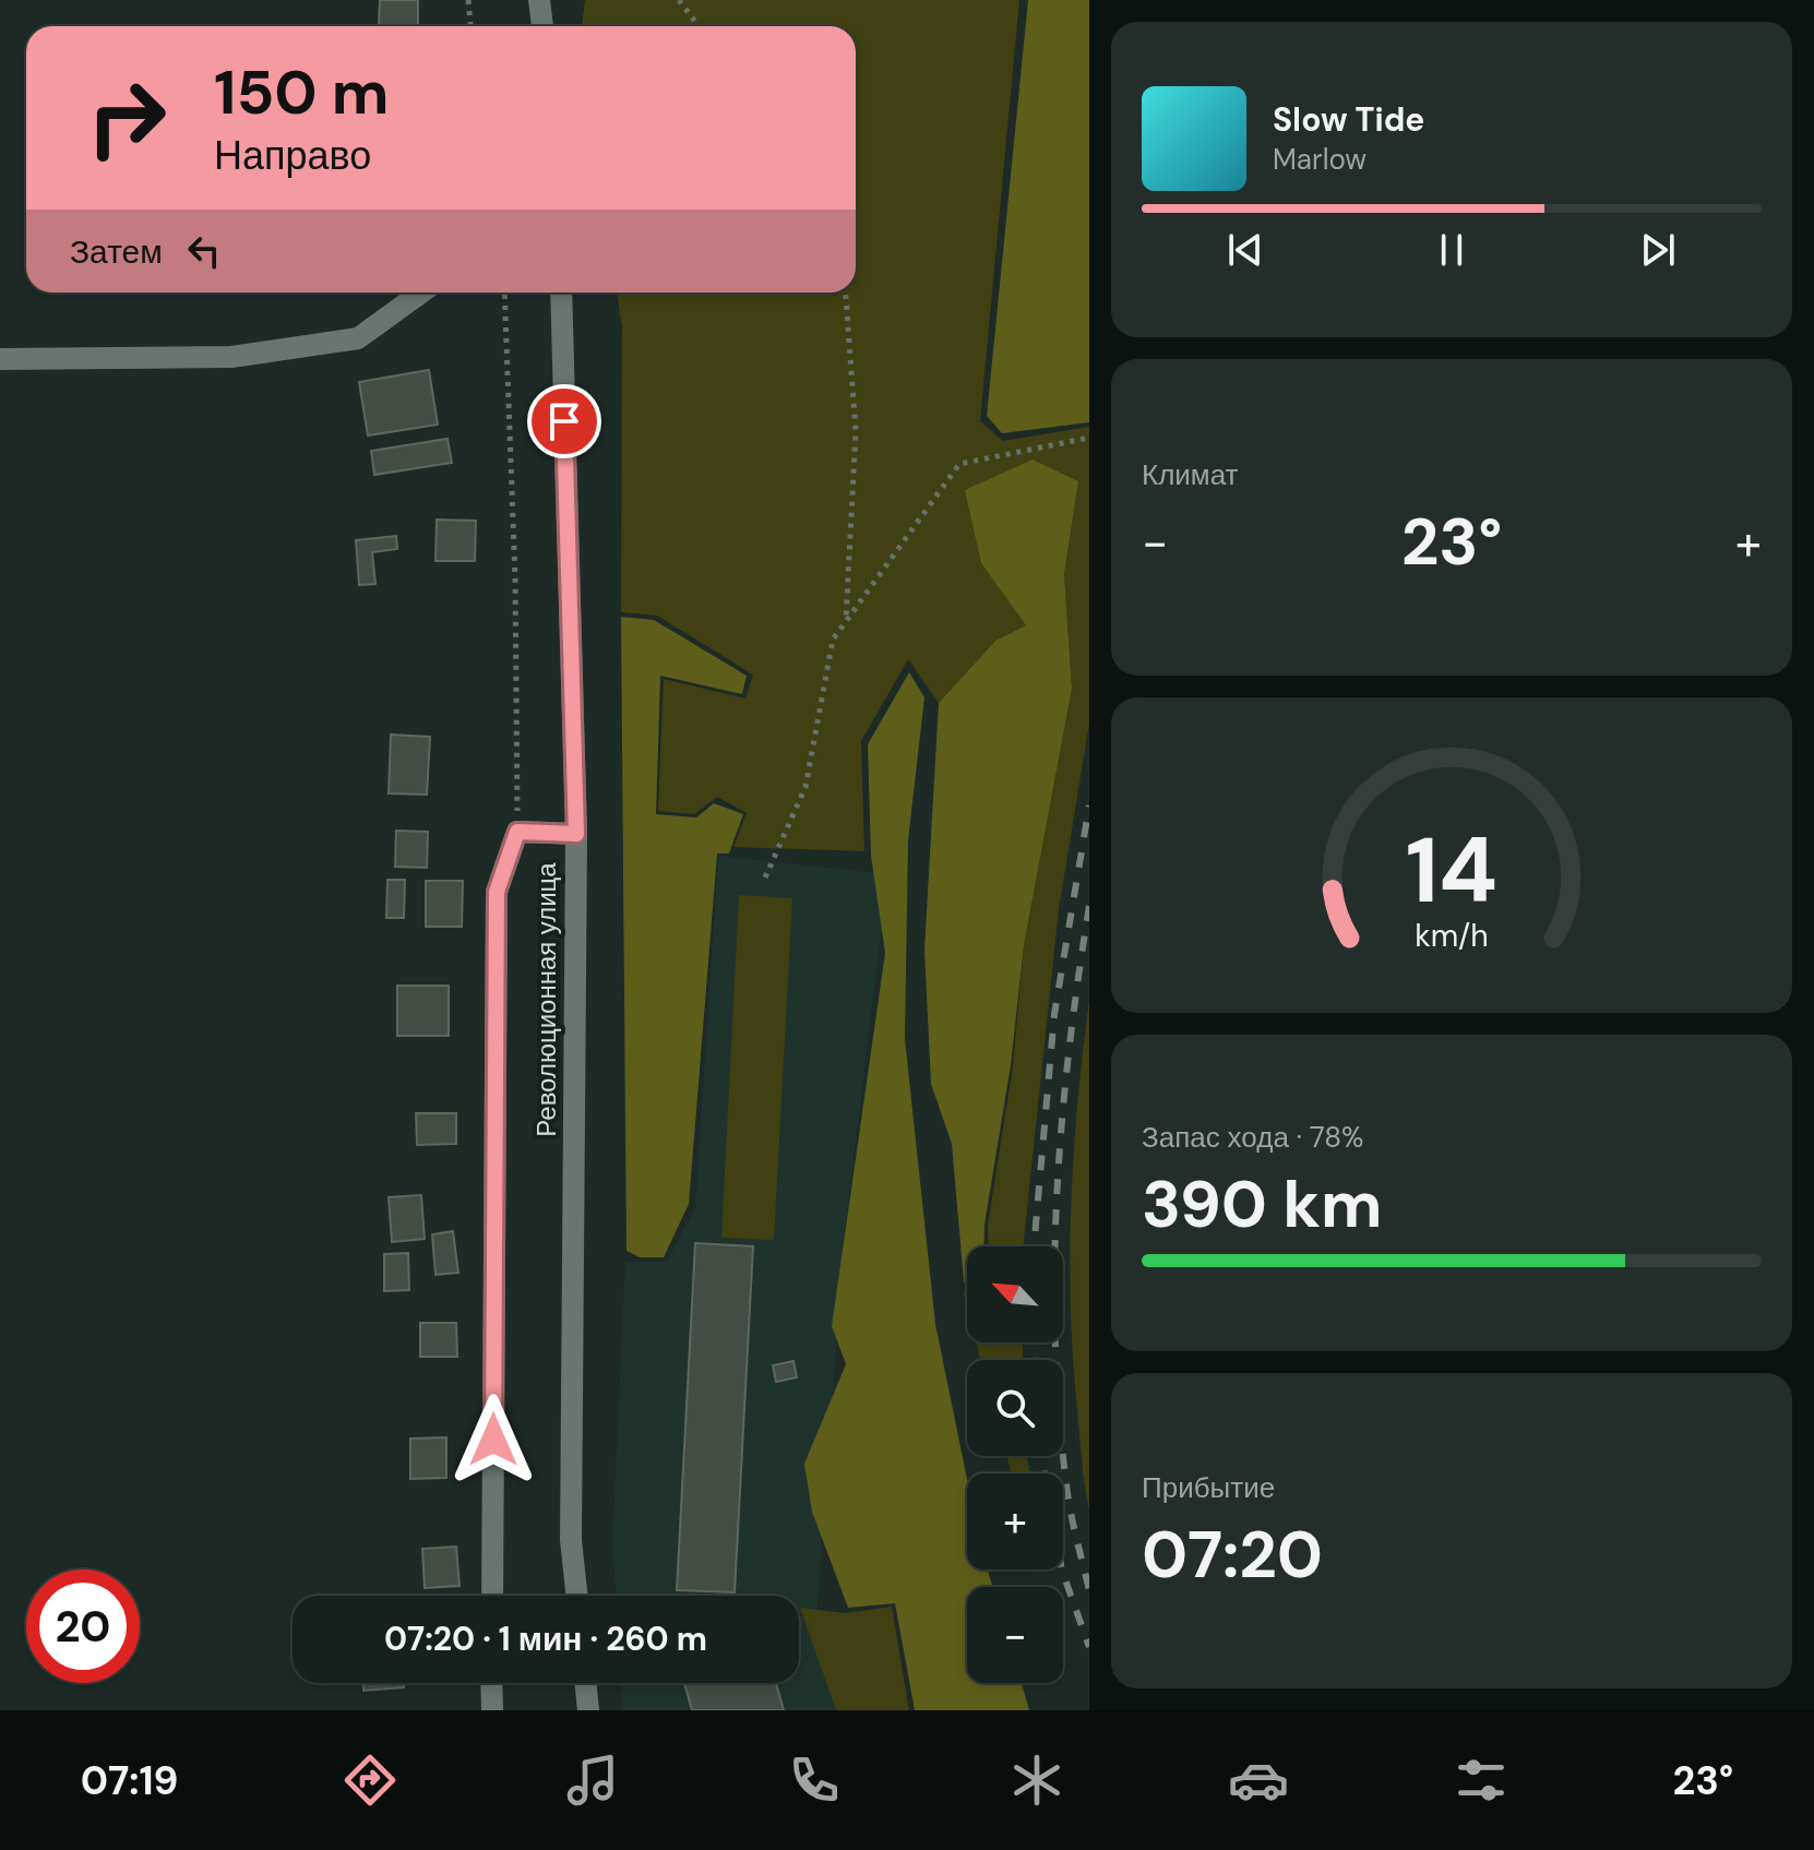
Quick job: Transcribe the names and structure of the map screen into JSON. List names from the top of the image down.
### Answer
{
  "streets": {
    "street": ["Революционная улица"]
  },
  "north": "top left",
  "page": {
    "turn": ["150 m", "Направо"],
    "song": ["Slow Tide", "Marlow"],
    "then": "Затем",
    "tile": [
      "Климат",
      ["Запас хода · 78%", "390 km"],
      ["Прибытие", "07:20"]
    ],
    "heat": ["−", "23°", "+"],
    "map_buttons": ["+", "−"],
    "limit": "20",
    "trip": "07:20 · 1 мин · 260 m",
    "tabs": ["07:19", "23°"],
    "gauge": ["14", "km/h"]
  }
}
